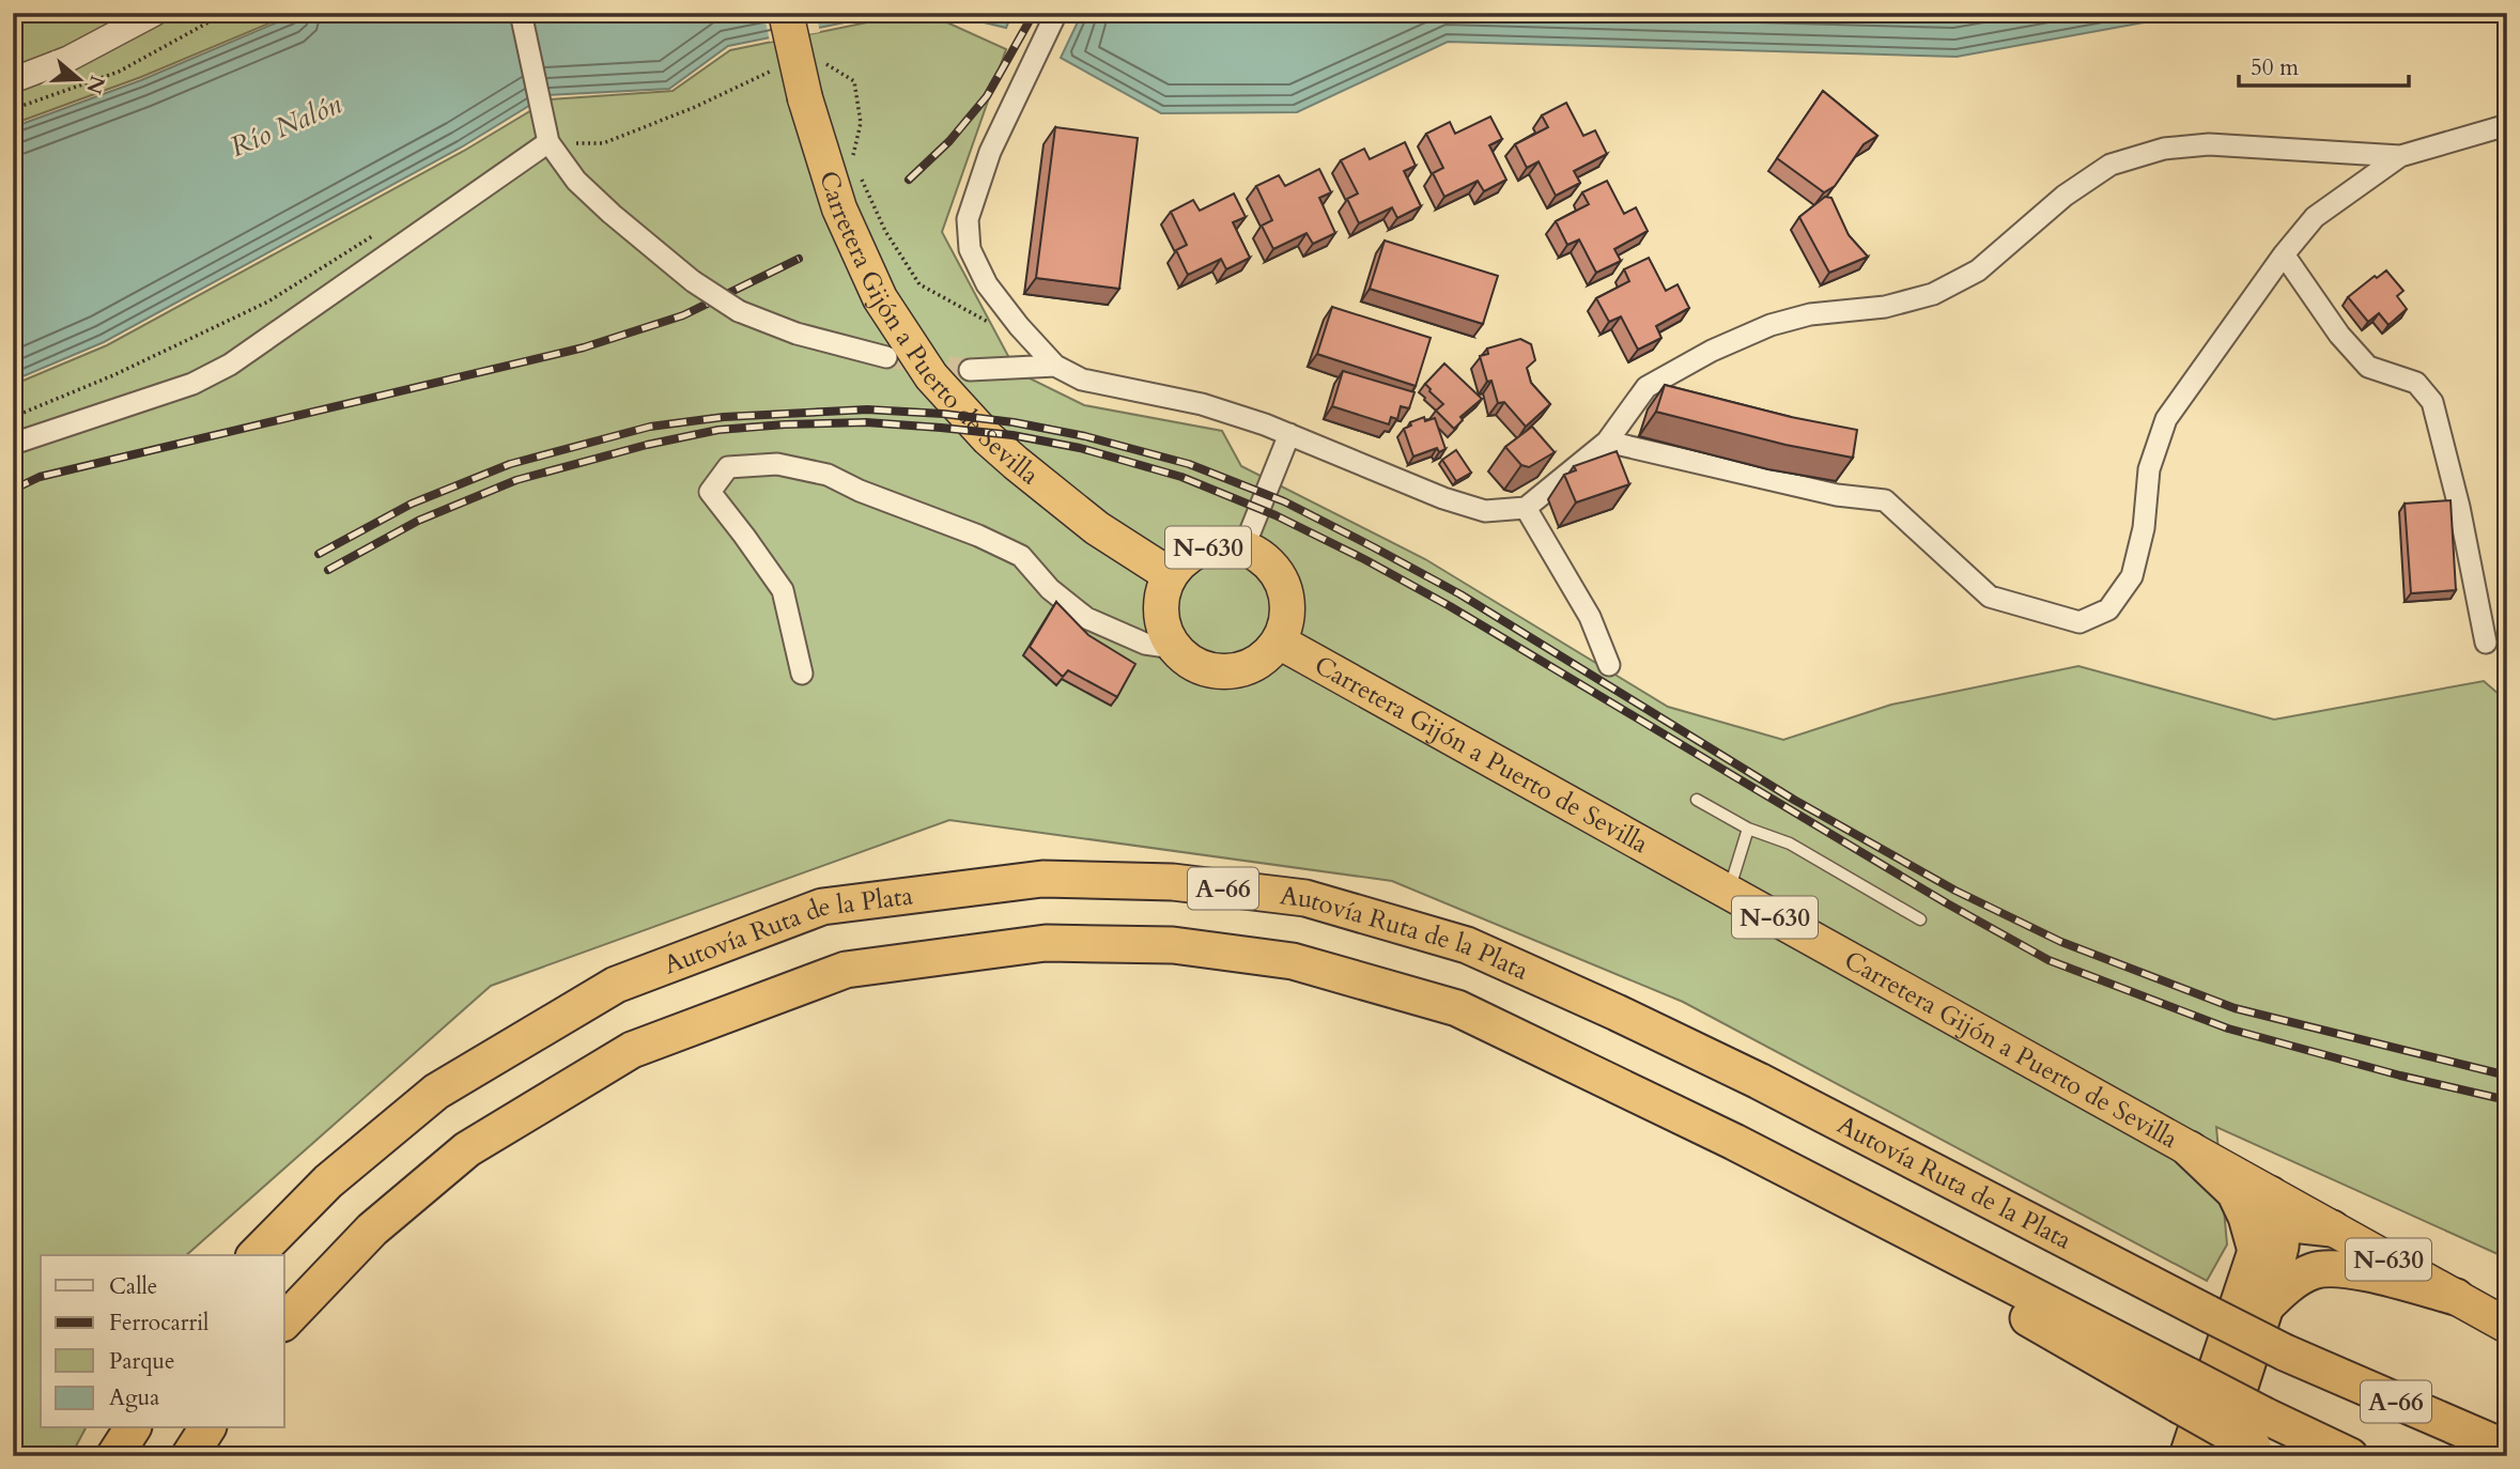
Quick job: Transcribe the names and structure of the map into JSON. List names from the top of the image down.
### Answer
{
  "streets": {
    "highway": [
      "Carretera Gijón a Puerto de Sevilla",
      "N-630",
      "A-66",
      "Autovía Ruta de la Plata"
    ]
  },
  "crossings": [
    ["Carretera Gijón a Puerto de Sevilla", "N-630"]
  ],
  "water": ["Río Nalón"],
  "legend": [
    "Calle",
    "Ferrocarril",
    "Parque",
    "Agua"
  ],
  "scale_bar": "50 m",
  "north": "right"
}
